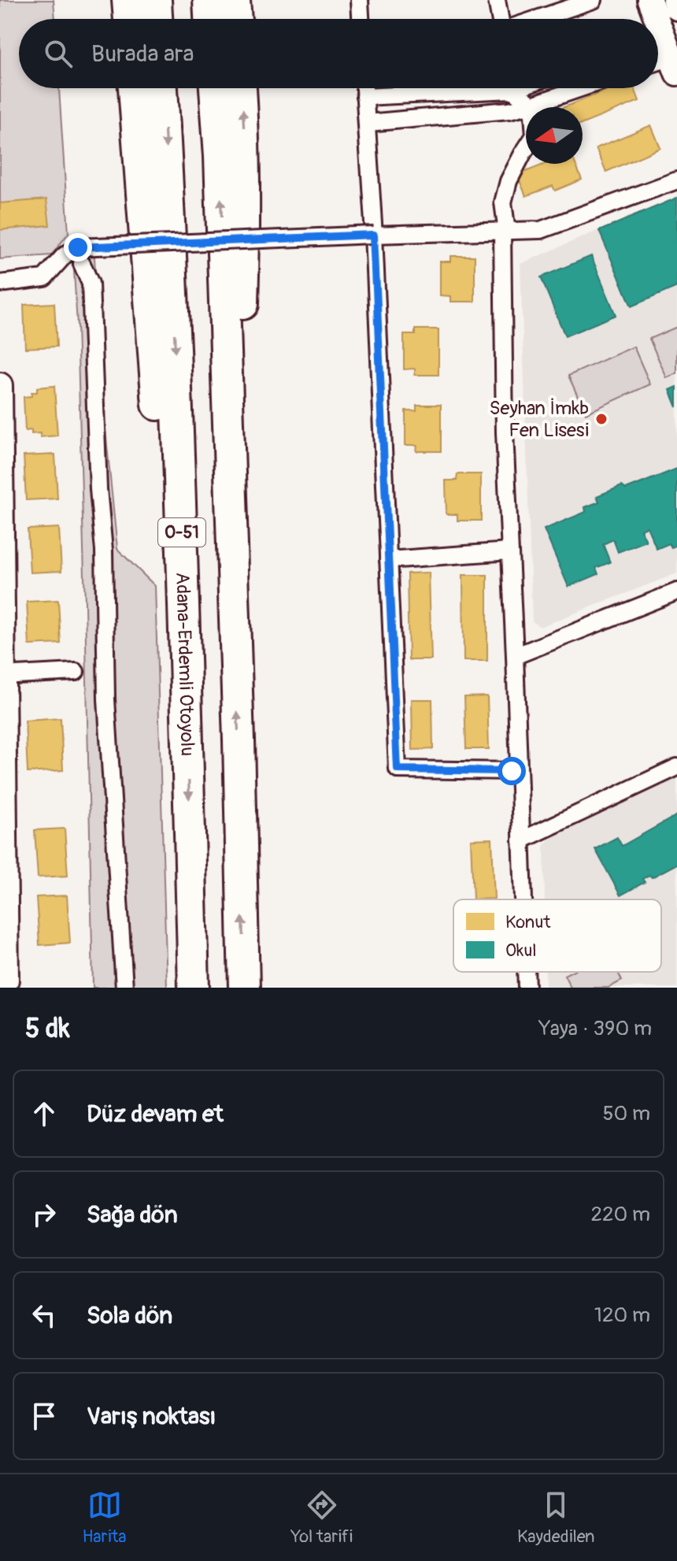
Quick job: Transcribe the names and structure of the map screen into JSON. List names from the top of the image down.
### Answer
{
  "streets": {
    "highway": ["O-51", "Adana-Erdemli Otoyolu"]
  },
  "places": ["Seyhan İmkb Fen Lisesi"],
  "legend": ["Konut", "Okul"],
  "north": "left",
  "page": {
    "search": "Burada ara",
    "heading": ["5 dk", "Yaya · 390 m"],
    "list": [
      ["Düz devam et", "50 m"],
      ["Sağa dön", "220 m"],
      ["Sola dön", "120 m"],
      "Varış noktası"
    ],
    "nav": ["Harita", "Yol tarifi", "Kaydedilen"]
  }
}
